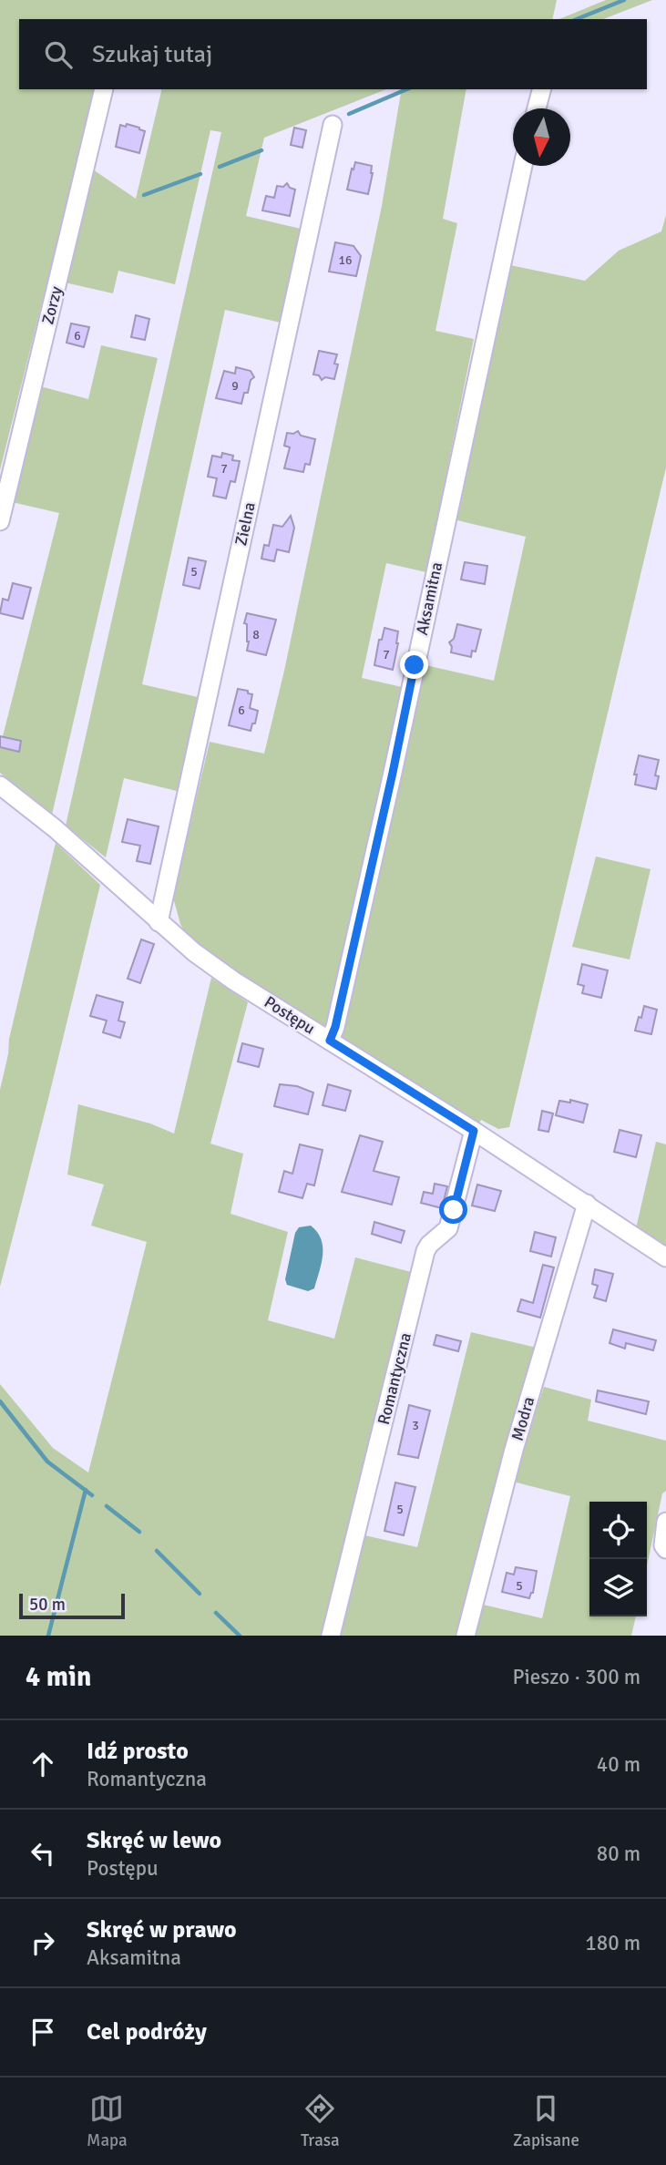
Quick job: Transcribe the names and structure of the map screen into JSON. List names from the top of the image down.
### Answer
{
  "streets": {
    "street": [
      "Zorzy",
      "Zielna",
      "Aksamitna",
      "Postępu",
      "Romantyczna",
      "Modra"
    ]
  },
  "crossings": [
    ["Zielna", "Postępu"],
    ["Aksamitna", "Postępu"],
    ["Postępu", "Romantyczna"],
    ["Postępu", "Modra"]
  ],
  "house_numbers": [
    "16",
    "6",
    "9",
    "7",
    "5",
    "8",
    "7",
    "6",
    "3",
    "5",
    "5"
  ],
  "scale_bar": "50 m",
  "north": "bottom",
  "page": {
    "search": "Szukaj tutaj",
    "scale": "50 m",
    "heading": ["4 min", "Pieszo · 300 m"],
    "list": [
      ["Idź prosto", "Romantyczna", "40 m"],
      ["Skręć w lewo", "Postępu", "80 m"],
      ["Skręć w prawo", "Aksamitna", "180 m"],
      "Cel podróży"
    ],
    "nav": ["Mapa", "Trasa", "Zapisane"]
  }
}
